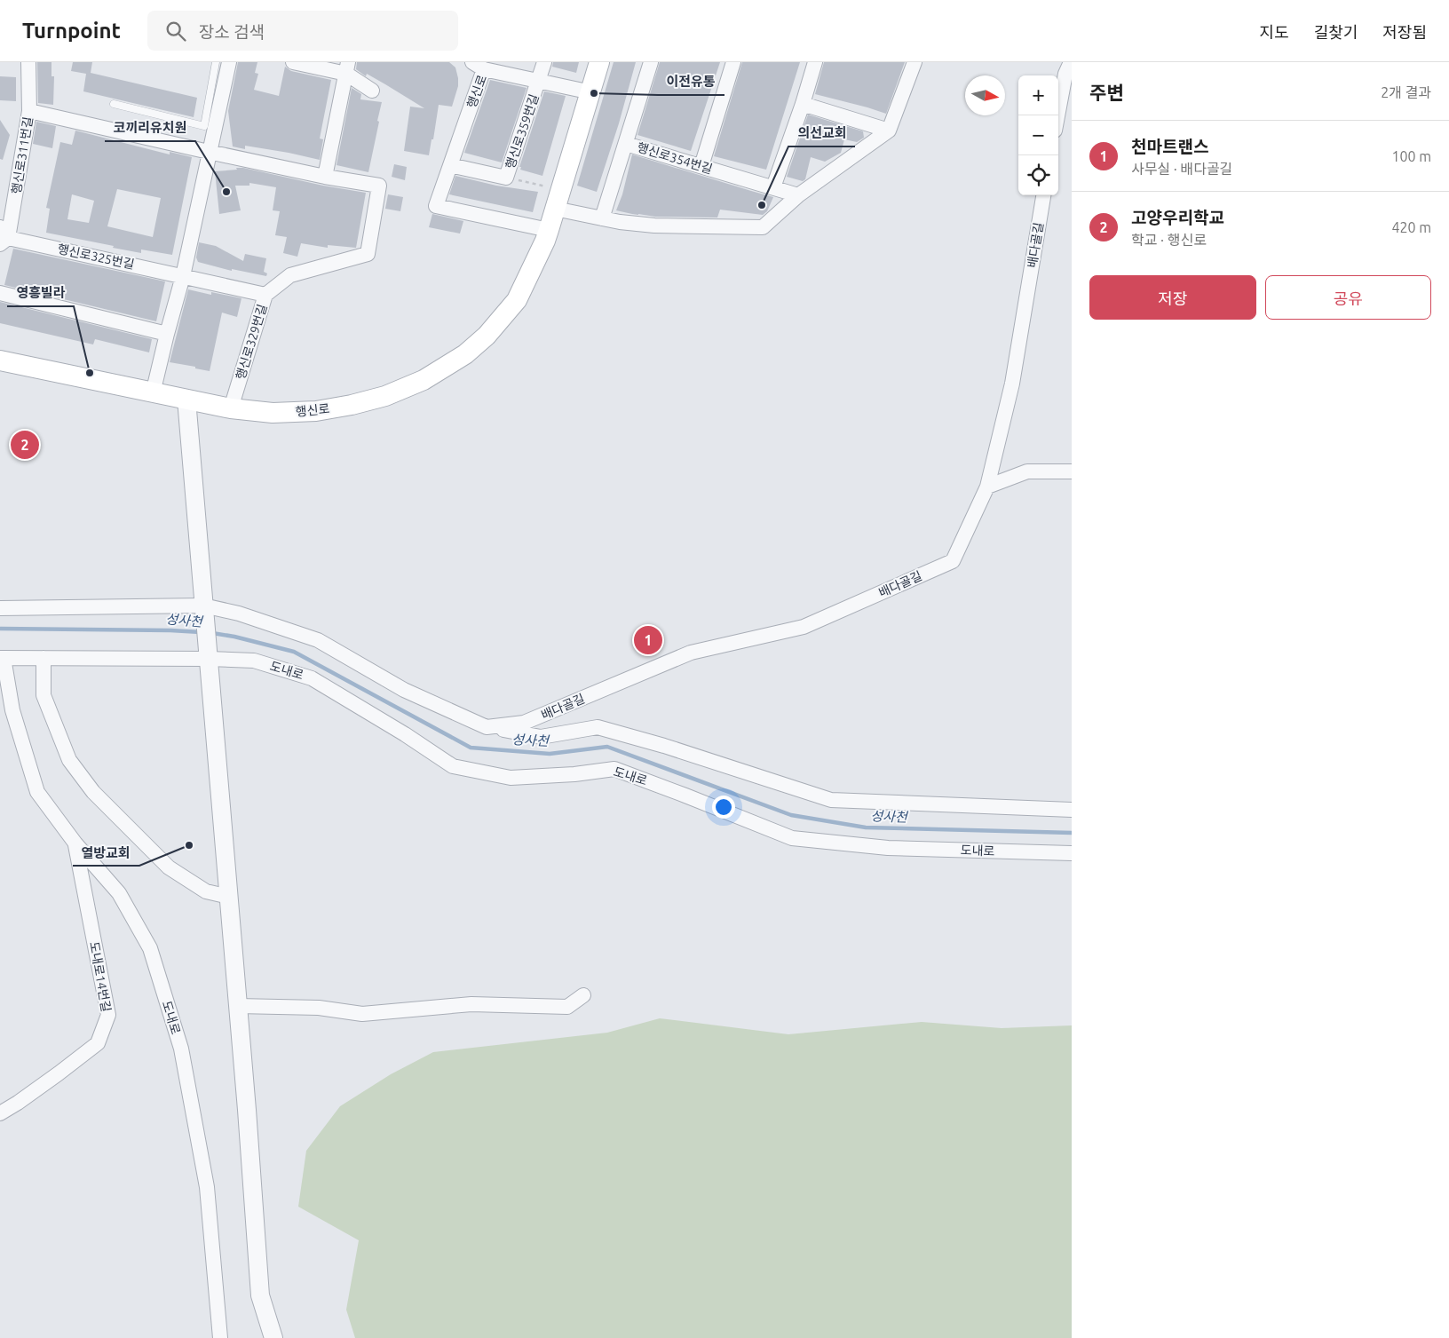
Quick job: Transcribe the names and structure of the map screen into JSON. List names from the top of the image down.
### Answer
{
  "streets": {
    "main road": ["행신로"],
    "street": [
      "행신로359번길",
      "행신로311번길",
      "행신로354번길",
      "배다골길",
      "행신로325번길",
      "행신로329번길",
      "도내로",
      "도내로14번길"
    ]
  },
  "crossings": [
    ["행신로", "행신로359번길"],
    ["행신로", "행신로329번길"],
    ["행신로311번길", "행신로325번길"],
    ["행신로325번길", "행신로329번길"],
    ["도내로", "도내로14번길"]
  ],
  "water": ["성사천"],
  "places": [
    "이전유통",
    "코끼리유치원",
    "의선교회",
    "영흥빌라",
    "열방교회"
  ],
  "north": "right",
  "page": {
    "header": "Turnpoint",
    "search": "장소 검색",
    "nav": ["지도", "길찾기", "저장됨"],
    "heading": ["주변", "2개 결과"],
    "map_buttons": ["+", "−"],
    "list": [
      {
        "mark": "1",
        "name": "천마트랜스",
        "note": "사무실 · 배다골길",
        "value": "100 m"
      },
      {
        "mark": "2",
        "name": "고양우리학교",
        "note": "학교 · 행신로",
        "value": "420 m"
      }
    ],
    "buttons": ["저장", "공유"],
    "pins": ["2", "1"]
  }
}
